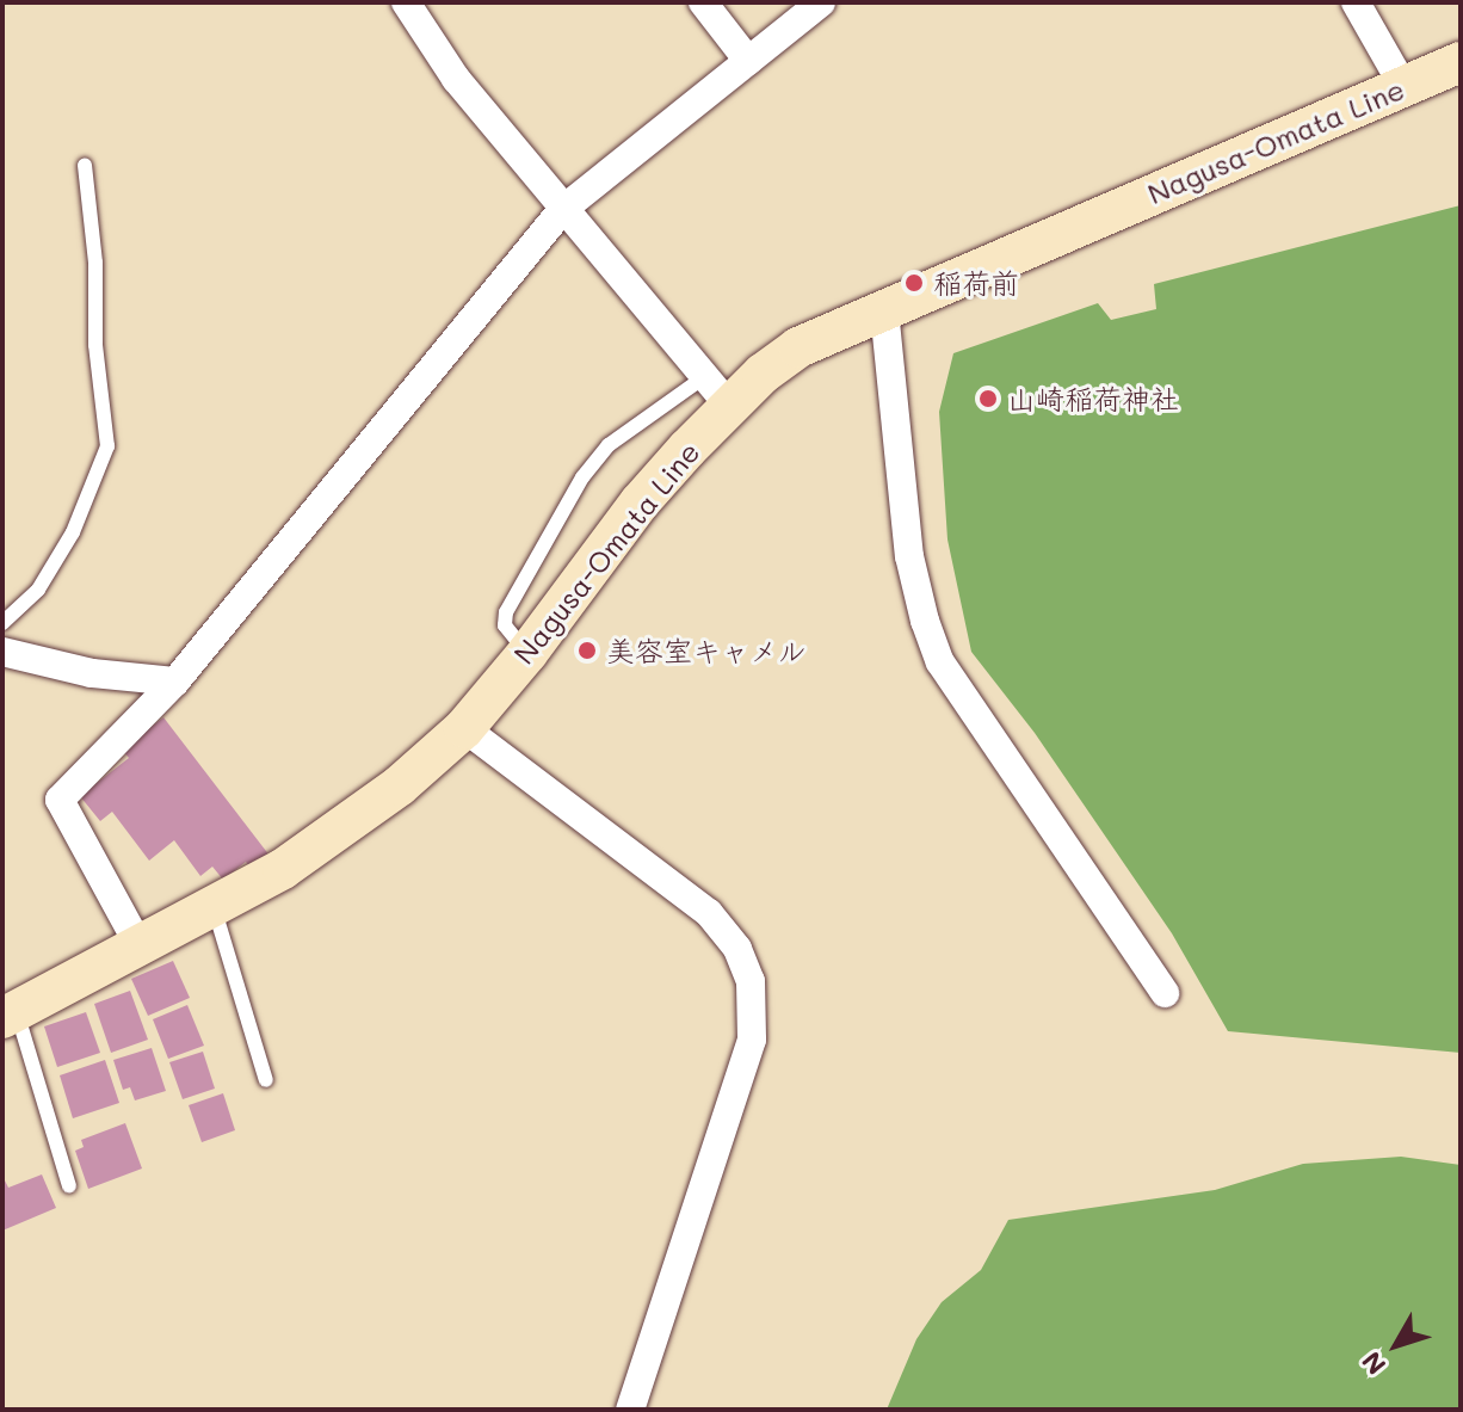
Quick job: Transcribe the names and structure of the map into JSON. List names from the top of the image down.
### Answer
{
  "streets": {
    "main road": ["Nagusa-Omata Line"]
  },
  "places": ["稲荷前", "山崎稲荷神社", "美容室キャメル"],
  "north": "bottom left"
}
